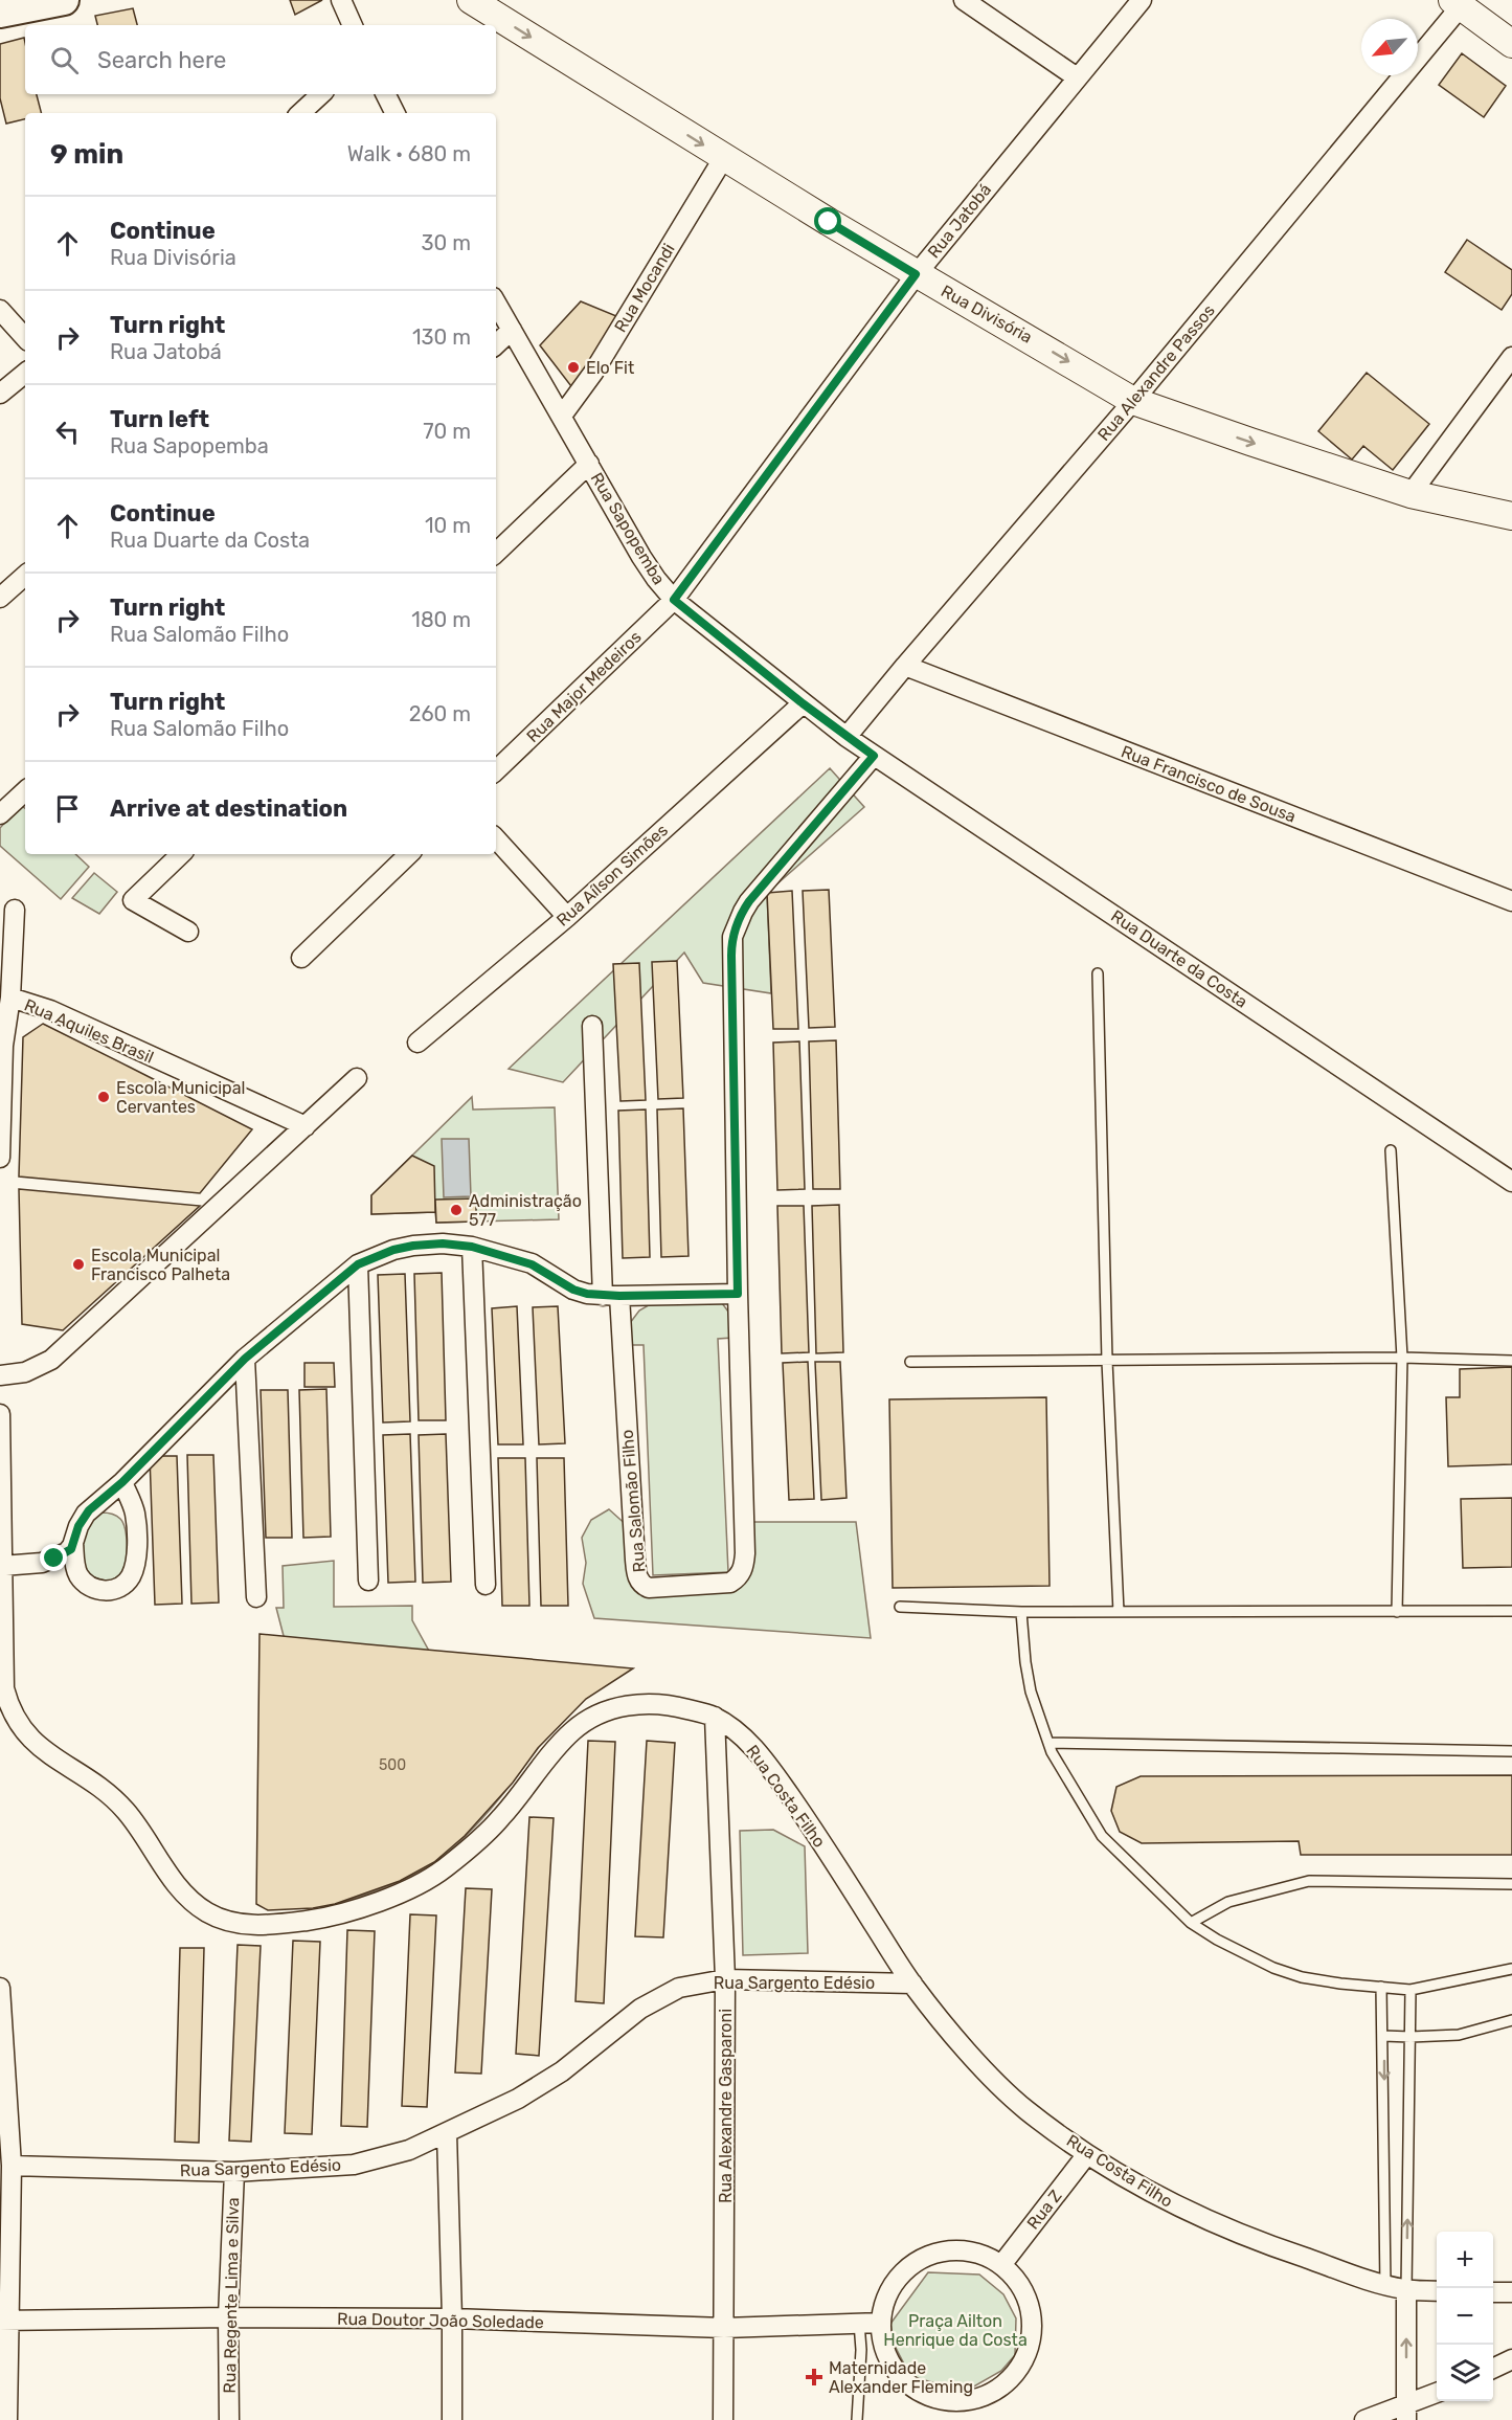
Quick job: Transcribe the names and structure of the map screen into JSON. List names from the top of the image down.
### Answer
{
  "streets": {
    "street": [
      "Rua Jatobá",
      "Rua Mocandi",
      "Rua Divisória",
      "Rua Alexandre Passos",
      "Rua Sapopemba",
      "Rua Major Medeiros",
      "Rua Francisco de Sousa",
      "Rua Aílson Simões",
      "Rua Duarte da Costa",
      "Rua Aquiles Brasil",
      "Rua Salomão Filho",
      "Rua Costa Filho",
      "Rua Sargento Edésio",
      "Rua Alexandre Gasparoni",
      "Rua Z",
      "Rua Regente Lima e Silva",
      "Rua Doutor João Soledade"
    ]
  },
  "crossings": [
    ["Rua Jatobá", "Rua Divisória"],
    ["Rua Jatobá", "Rua Sapopemba"],
    ["Rua Jatobá", "Rua Major Medeiros"],
    ["Rua Mocandi", "Rua Divisória"],
    ["Rua Mocandi", "Rua Sapopemba"],
    ["Rua Divisória", "Rua Alexandre Passos"],
    ["Rua Alexandre Passos", "Rua Sapopemba"],
    ["Rua Alexandre Passos", "Rua Francisco de Sousa"],
    ["Rua Alexandre Passos", "Rua Duarte da Costa"],
    ["Rua Sapopemba", "Rua Major Medeiros"],
    ["Rua Sapopemba", "Rua Aílson Simões"],
    ["Rua Sapopemba", "Rua Duarte da Costa"],
    ["Rua Duarte da Costa", "Rua Salomão Filho"],
    ["Rua Costa Filho", "Rua Sargento Edésio"],
    ["Rua Costa Filho", "Rua Alexandre Gasparoni"],
    ["Rua Costa Filho", "Rua Z"],
    ["Rua Sargento Edésio", "Rua Alexandre Gasparoni"],
    ["Rua Sargento Edésio", "Rua Regente Lima e Silva"],
    ["Rua Alexandre Gasparoni", "Rua Doutor João Soledade"],
    ["Rua Z", "Rua Doutor João Soledade"],
    ["Rua Regente Lima e Silva", "Rua Doutor João Soledade"]
  ],
  "one_way": ["Rua Divisória"],
  "parks": ["Praça Ailton Henrique da Costa"],
  "places": {
    "other": [
      "Elo Fit",
      "Escola Municipal Cervantes",
      "Administração 577",
      "Escola Municipal Francisco Palheta"
    ],
    "health": ["Maternidade Alexander Fleming"]
  },
  "house_numbers": ["500"],
  "north": "bottom left",
  "page": {
    "search": "Search here",
    "heading": ["9 min", "Walk · 680 m"],
    "list": [
      ["Continue", "Rua Divisória", "30 m"],
      ["Turn right", "Rua Jatobá", "130 m"],
      ["Turn left", "Rua Sapopemba", "70 m"],
      ["Continue", "Rua Duarte da Costa", "10 m"],
      ["Turn right", "Rua Salomão Filho", "180 m"],
      ["Turn right", "Rua Salomão Filho", "260 m"],
      "Arrive at destination"
    ],
    "map_buttons": ["+", "−"]
  }
}
